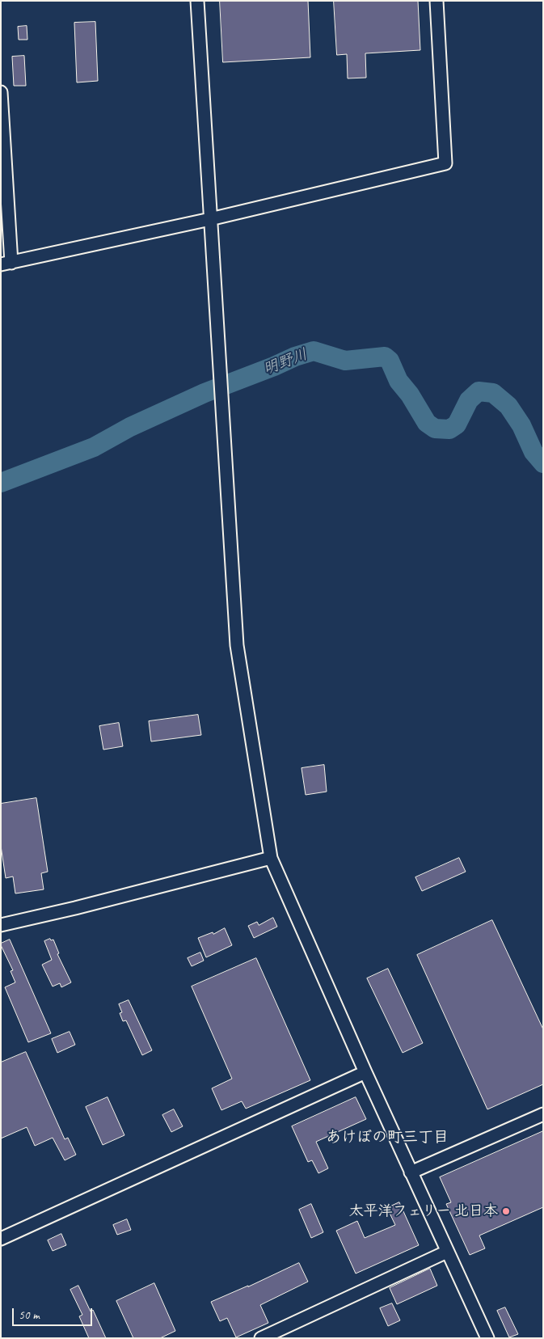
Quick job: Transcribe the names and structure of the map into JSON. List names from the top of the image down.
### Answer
{
  "districts": ["あけぼの町三丁目"],
  "water": ["明野川"],
  "places": ["太平洋フェリー 北日本"],
  "scale_bar": "50 m"
}
